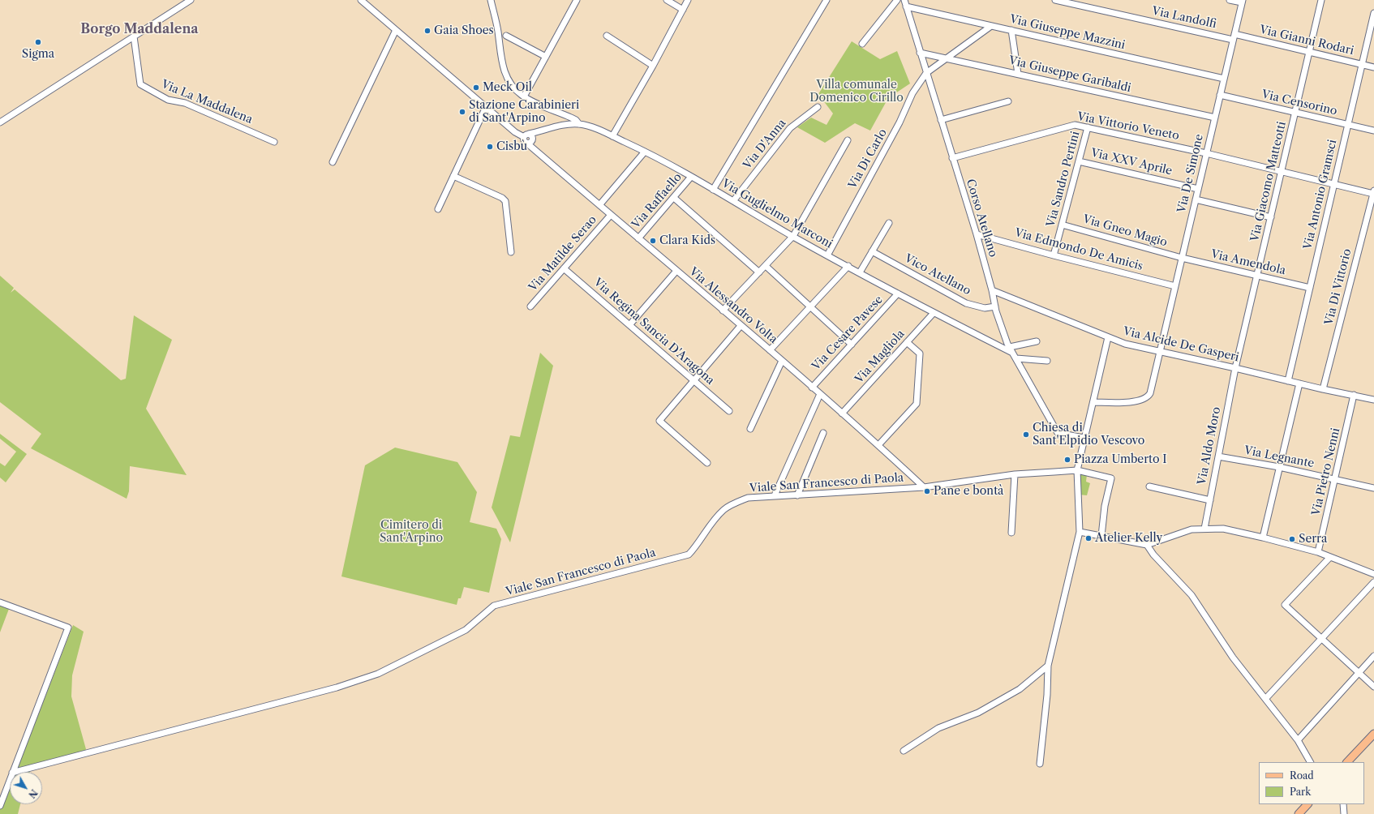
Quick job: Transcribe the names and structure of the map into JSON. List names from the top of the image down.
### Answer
{
  "streets": {
    "street": [
      "Via Landolfi",
      "Via Giuseppe Mazzini",
      "Via Gianni Rodari",
      "Via Giuseppe Garibaldi",
      "Via La Maddalena",
      "Via Censorino",
      "Via Vittorio Veneto",
      "Via D'Anna",
      "Via Di Carlo",
      "Via XXV Aprile",
      "Via De Simone",
      "Via Sandro Pertini",
      "Via Giacomo Matteotti",
      "Via Antonio Gramsci",
      "Via Raffaello",
      "Via Guglielmo Marconi",
      "Corso Atellano",
      "Via Gneo Magio",
      "Via Edmondo De Amicis",
      "Via Matilde Serao",
      "Via Amendola",
      "Vico Atellano",
      "Via Di Vittorio",
      "Via Alessandro Volta",
      "Via Regina Sancia D'Aragona",
      "Via Cesare Pavese",
      "Via Alcide De Gasperi",
      "Via Magliola",
      "Via Aldo Moro",
      "Via Legnante",
      "Via Pietro Nenni",
      "Viale San Francesco di Paola"
    ]
  },
  "crossings": [
    ["Via Landolfi", "Via Gianni Rodari"],
    ["Via Landolfi", "Via De Simone"],
    ["Via Giuseppe Mazzini", "Via Di Carlo"],
    ["Via Giuseppe Mazzini", "Via De Simone"],
    ["Via Giuseppe Mazzini", "Corso Atellano"],
    ["Via Gianni Rodari", "Via De Simone"],
    ["Via Gianni Rodari", "Via Giacomo Matteotti"],
    ["Via Gianni Rodari", "Via Antonio Gramsci"],
    ["Via Giuseppe Garibaldi", "Via Di Carlo"],
    ["Via Giuseppe Garibaldi", "Via De Simone"],
    ["Via Giuseppe Garibaldi", "Corso Atellano"],
    ["Via Censorino", "Via De Simone"],
    ["Via Censorino", "Via Giacomo Matteotti"],
    ["Via Censorino", "Via Antonio Gramsci"],
    ["Via Vittorio Veneto", "Via De Simone"],
    ["Via Vittorio Veneto", "Via Sandro Pertini"],
    ["Via Vittorio Veneto", "Via Giacomo Matteotti"],
    ["Via Vittorio Veneto", "Via Antonio Gramsci"],
    ["Via Vittorio Veneto", "Corso Atellano"],
    ["Via Vittorio Veneto", "Via Di Vittorio"],
    ["Via D'Anna", "Via Guglielmo Marconi"],
    ["Via Di Carlo", "Via Guglielmo Marconi"],
    ["Via Di Carlo", "Corso Atellano"],
    ["Via XXV Aprile", "Via De Simone"],
    ["Via XXV Aprile", "Via Sandro Pertini"],
    ["Via De Simone", "Via Gneo Magio"],
    ["Via De Simone", "Via Edmondo De Amicis"],
    ["Via De Simone", "Via Amendola"],
    ["Via De Simone", "Via Alcide De Gasperi"],
    ["Via Sandro Pertini", "Via Gneo Magio"],
    ["Via Sandro Pertini", "Via Edmondo De Amicis"],
    ["Via Giacomo Matteotti", "Via Amendola"],
    ["Via Giacomo Matteotti", "Via Alcide De Gasperi"],
    ["Via Giacomo Matteotti", "Via Aldo Moro"],
    ["Via Antonio Gramsci", "Via Amendola"],
    ["Via Antonio Gramsci", "Via Alcide De Gasperi"],
    ["Via Raffaello", "Via Guglielmo Marconi"],
    ["Via Raffaello", "Via Alessandro Volta"],
    ["Via Guglielmo Marconi", "Corso Atellano"],
    ["Via Guglielmo Marconi", "Via Alessandro Volta"],
    ["Via Guglielmo Marconi", "Via Cesare Pavese"],
    ["Via Guglielmo Marconi", "Via Magliola"],
    ["Corso Atellano", "Via Edmondo De Amicis"],
    ["Corso Atellano", "Vico Atellano"],
    ["Corso Atellano", "Via Alcide De Gasperi"],
    ["Via Gneo Magio", "Via Amendola"],
    ["Via Matilde Serao", "Via Alessandro Volta"],
    ["Via Matilde Serao", "Via Regina Sancia D'Aragona"],
    ["Via Di Vittorio", "Via Alcide De Gasperi"],
    ["Via Alessandro Volta", "Via Cesare Pavese"],
    ["Via Alessandro Volta", "Via Magliola"],
    ["Via Alessandro Volta", "Viale San Francesco di Paola"],
    ["Via Alcide De Gasperi", "Via Aldo Moro"],
    ["Via Alcide De Gasperi", "Via Pietro Nenni"],
    ["Via Aldo Moro", "Via Legnante"],
    ["Via Legnante", "Via Pietro Nenni"]
  ],
  "districts": ["Borgo Maddalena"],
  "parks": ["Villa comunale Domenico Cirillo", "Cimitero di Sant'Arpino"],
  "places": [
    "Gaia Shoes",
    "Sigma",
    "Meck Oil",
    "Stazione Carabinieri di Sant'Arpino",
    "Cisbù",
    "Clara Kids",
    "Chiesa di Sant'Elpidio Vescovo",
    "Piazza Umberto I",
    "Pane e bontà",
    "Atelier Kelly",
    "Serra"
  ],
  "legend": ["Road", "Park"],
  "north": "bottom right"
}
